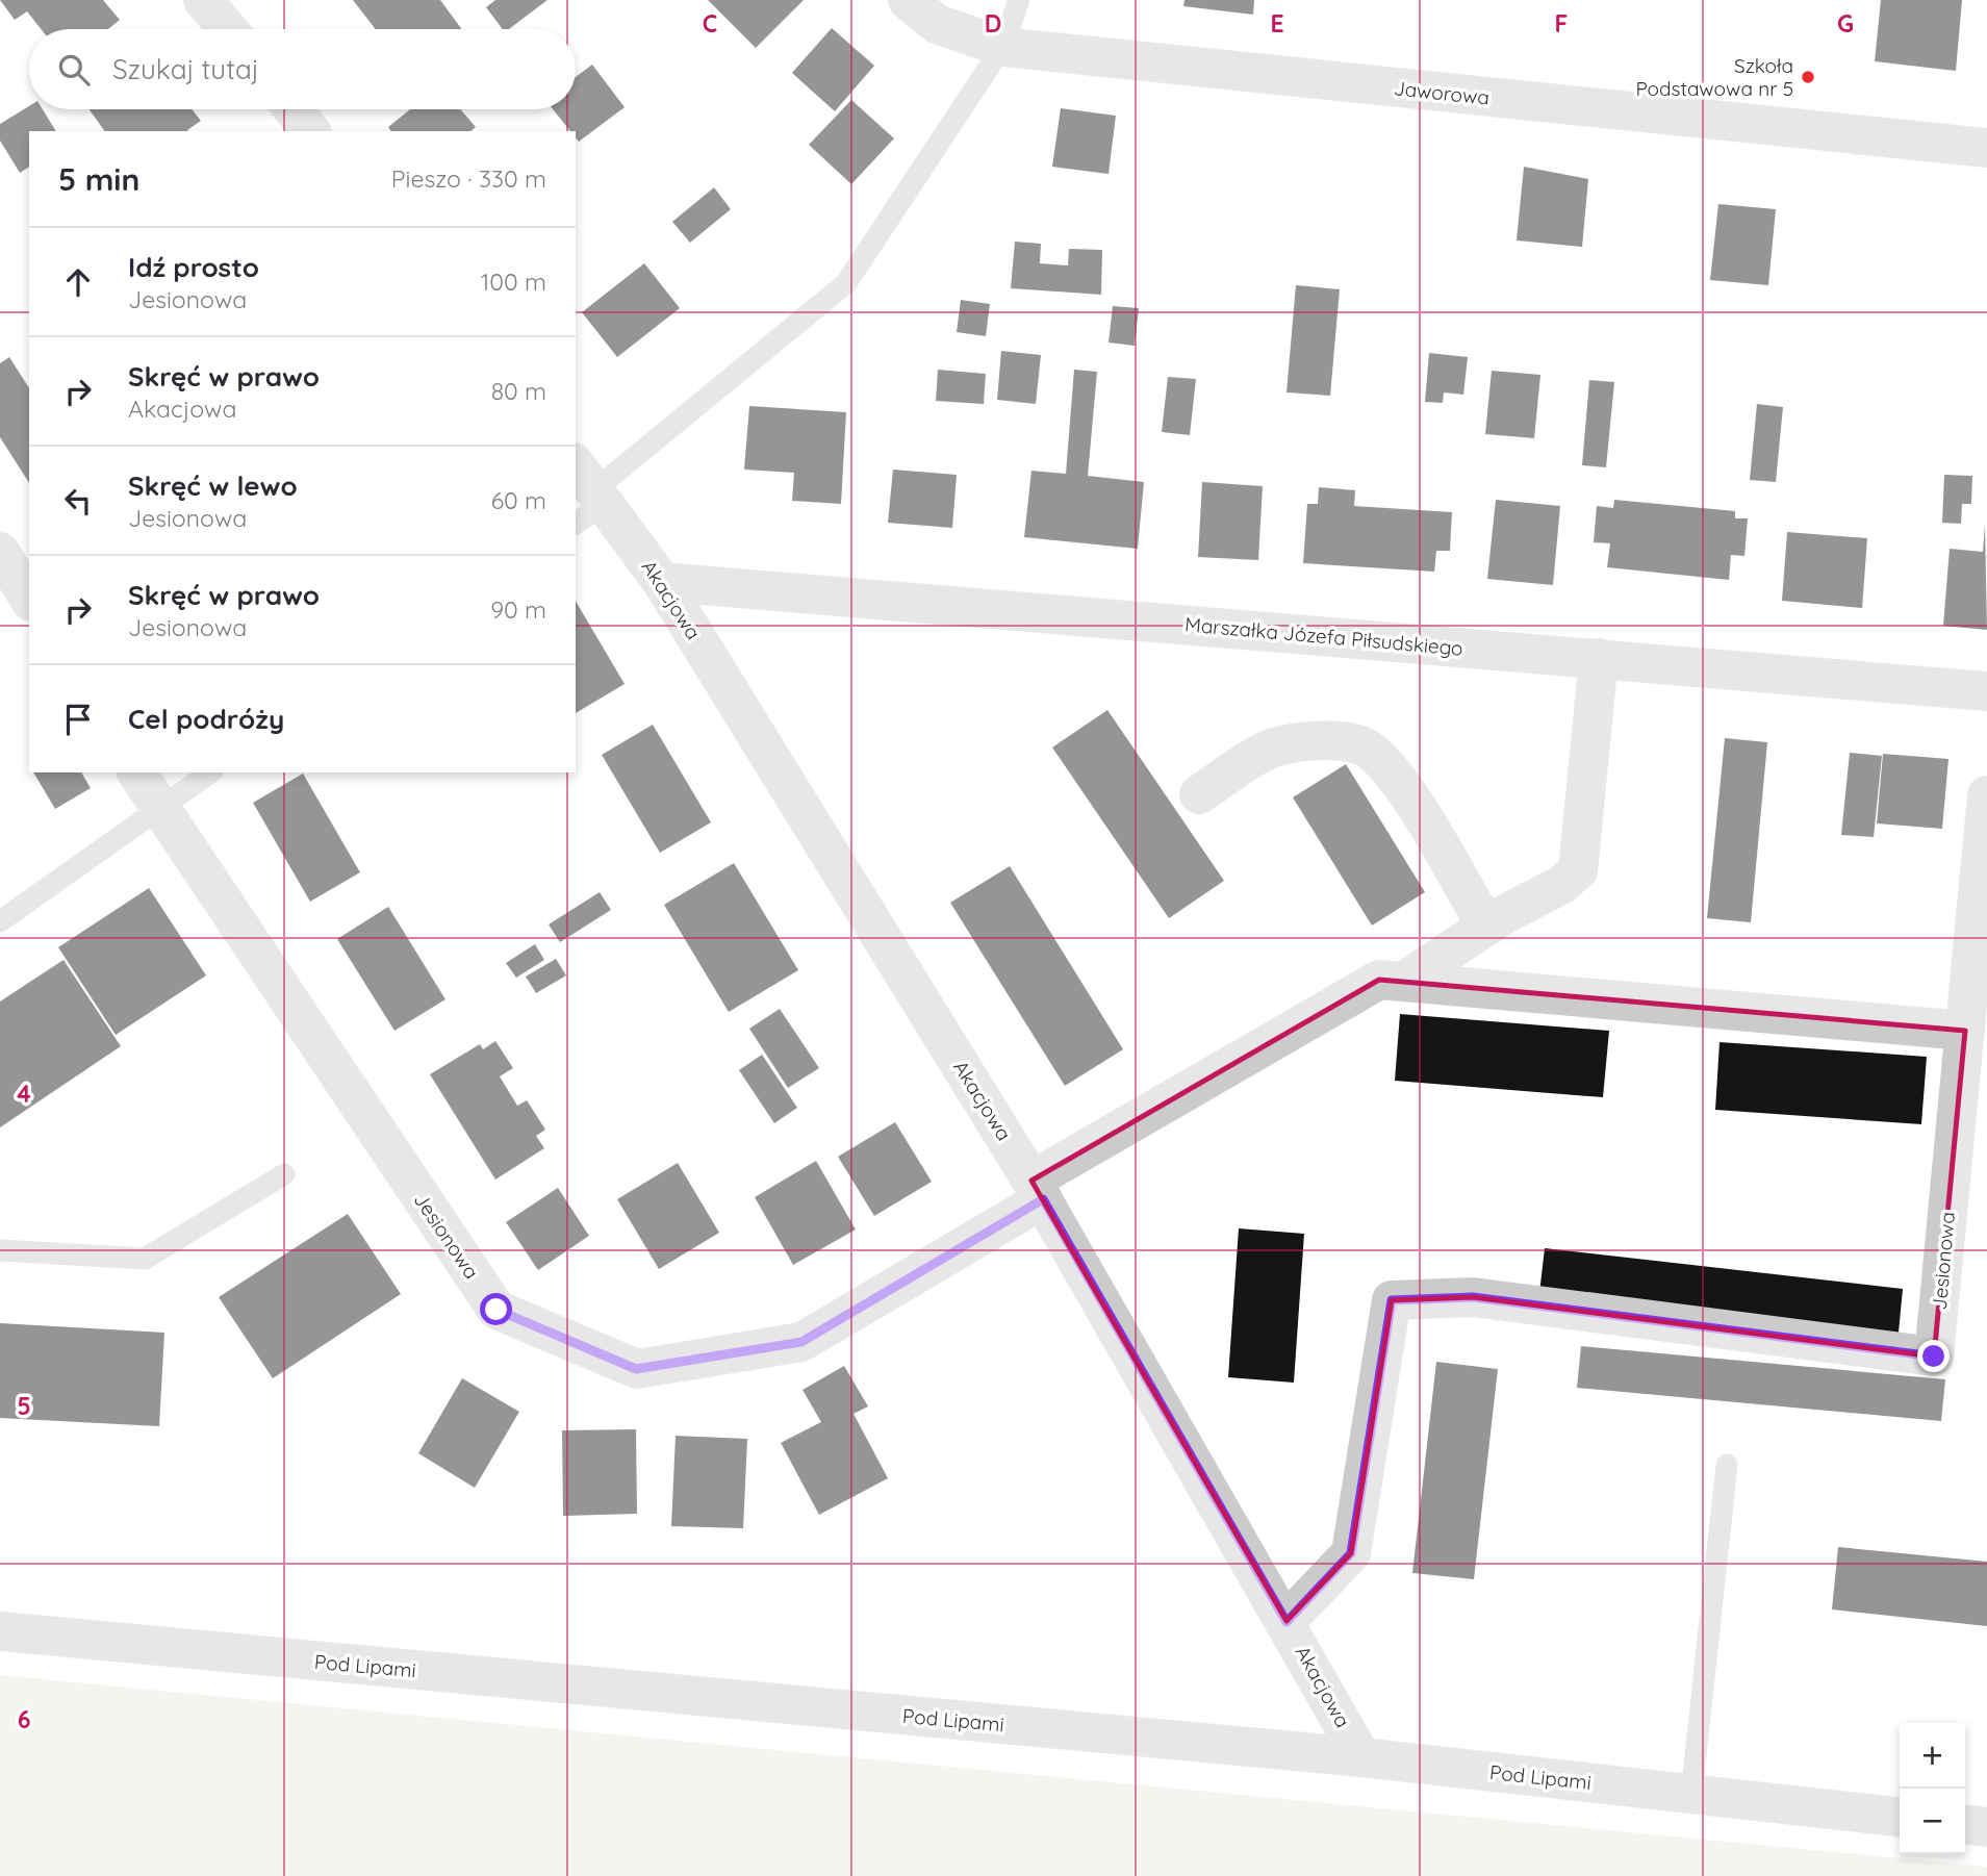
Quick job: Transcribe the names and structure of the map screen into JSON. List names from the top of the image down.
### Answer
{
  "streets": {
    "street": [
      "Jaworowa",
      "Akacjowa",
      "Marszałka Józefa Piłsudskiego",
      "Jesionowa",
      "Pod Lipami"
    ]
  },
  "crossings": [
    ["Akacjowa", "Marszałka Józefa Piłsudskiego"],
    ["Akacjowa", "Jesionowa"],
    ["Akacjowa", "Pod Lipami"]
  ],
  "places": ["Szkoła Podstawowa nr 5"],
  "page": {
    "search": "Szukaj tutaj",
    "heading": ["5 min", "Pieszo · 330 m"],
    "list": [
      ["Idź prosto", "Jesionowa", "100 m"],
      ["Skręć w prawo", "Akacjowa", "80 m"],
      ["Skręć w lewo", "Jesionowa", "60 m"],
      ["Skręć w prawo", "Jesionowa", "90 m"],
      "Cel podróży"
    ],
    "map_buttons": ["+", "−"]
  },
  "grid": {
    "columns": [
      "C",
      "D",
      "E",
      "F",
      "G"
    ],
    "rows": ["4", "5", "6"]
  }
}
